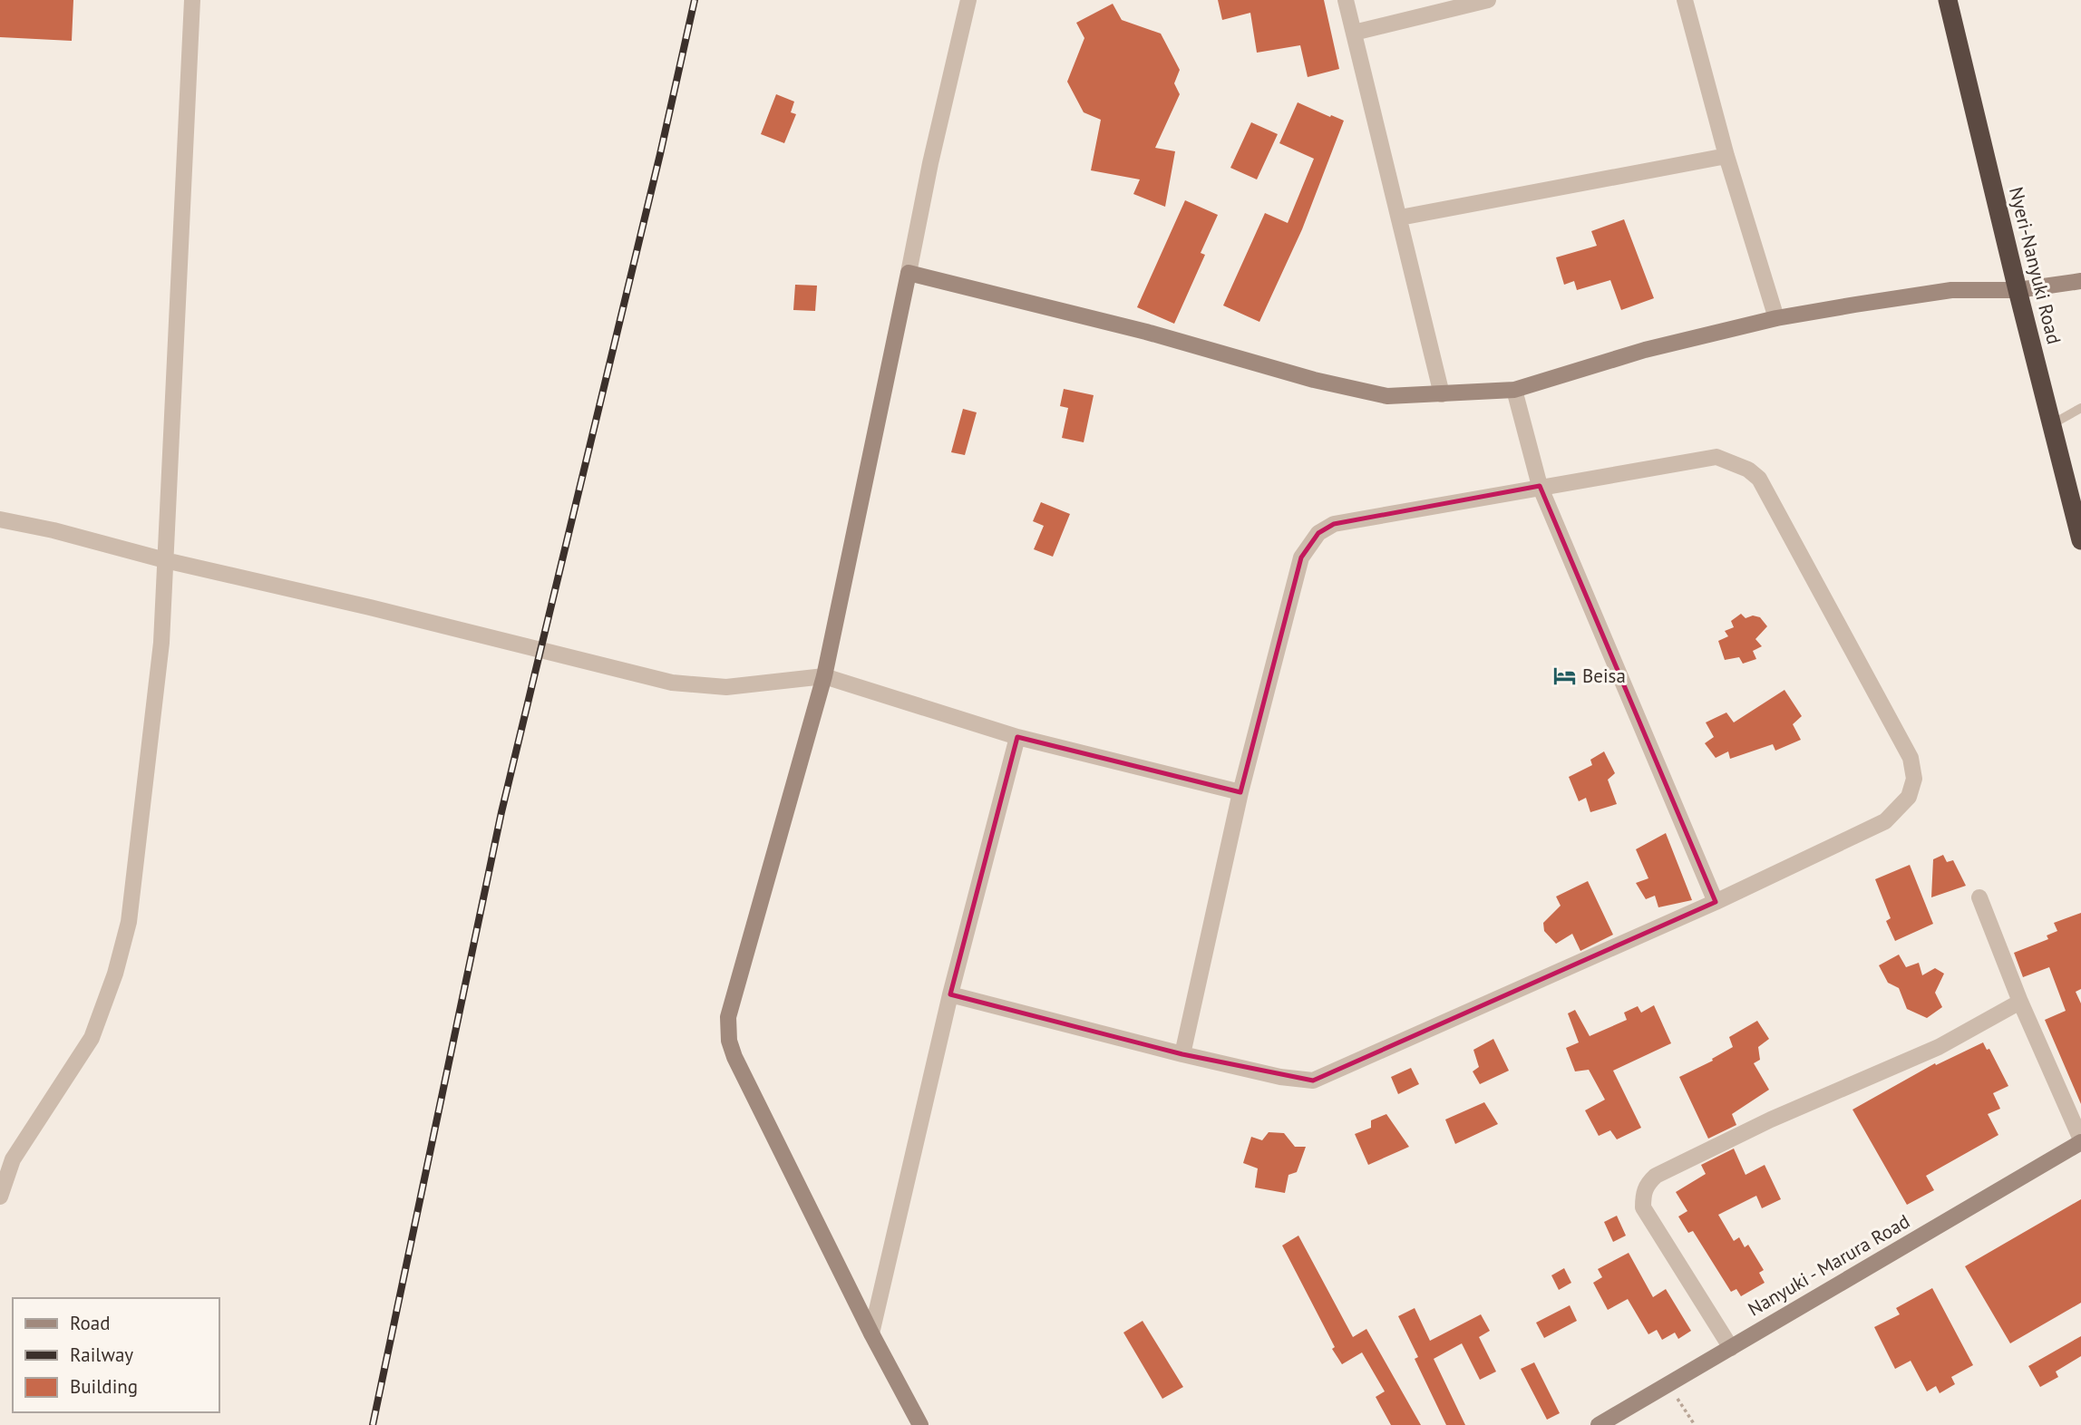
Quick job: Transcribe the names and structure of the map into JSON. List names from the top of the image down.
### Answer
{
  "streets": {
    "highway": ["Nyeri-Nanyuki Road"],
    "street": ["Nanyuki - Marura Road"]
  },
  "places": {
    "hotel": ["Beisa"]
  },
  "legend": ["Road", "Railway", "Building"]
}
